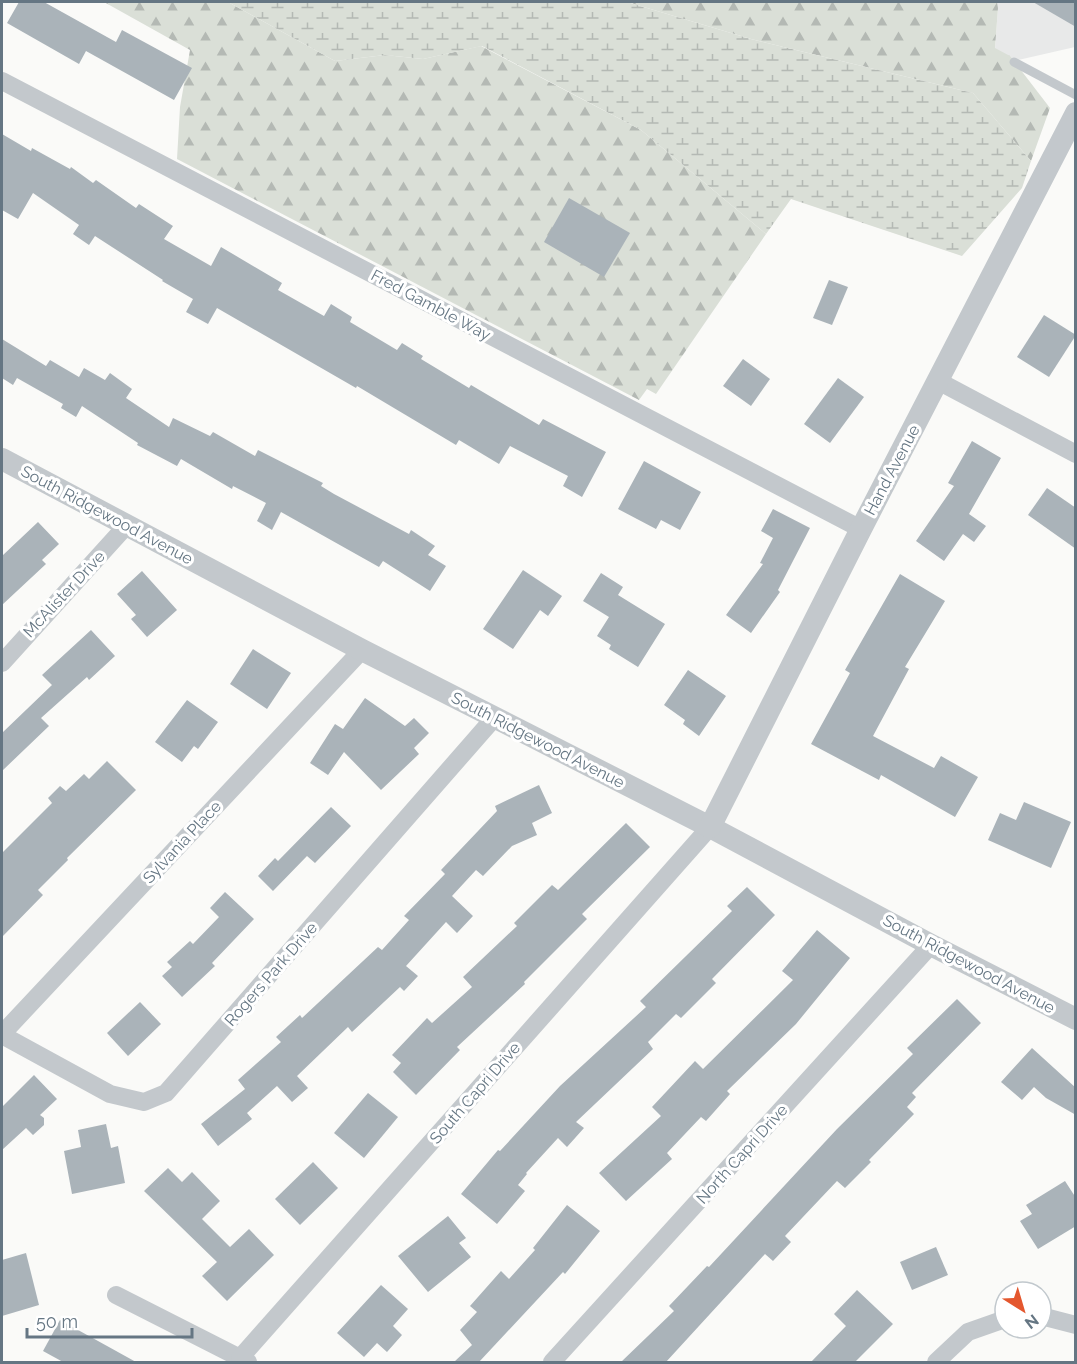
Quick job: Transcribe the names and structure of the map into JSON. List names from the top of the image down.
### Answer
{
  "streets": {
    "street": [
      "Fred Gamble Way",
      "Hand Avenue",
      "South Ridgewood Avenue",
      "McAlister Drive",
      "Sylvania Place",
      "Rogers Park Drive",
      "South Capri Drive",
      "North Capri Drive"
    ]
  },
  "crossings": [
    ["Fred Gamble Way", "Hand Avenue"],
    ["Hand Avenue", "South Ridgewood Avenue"],
    ["Hand Avenue", "South Capri Drive"],
    ["South Ridgewood Avenue", "McAlister Drive"],
    ["South Ridgewood Avenue", "Sylvania Place"],
    ["South Ridgewood Avenue", "Rogers Park Drive"],
    ["South Ridgewood Avenue", "South Capri Drive"],
    ["South Ridgewood Avenue", "North Capri Drive"],
    ["Sylvania Place", "Rogers Park Drive"]
  ],
  "scale_bar": "50 m",
  "north": "bottom right"
}
